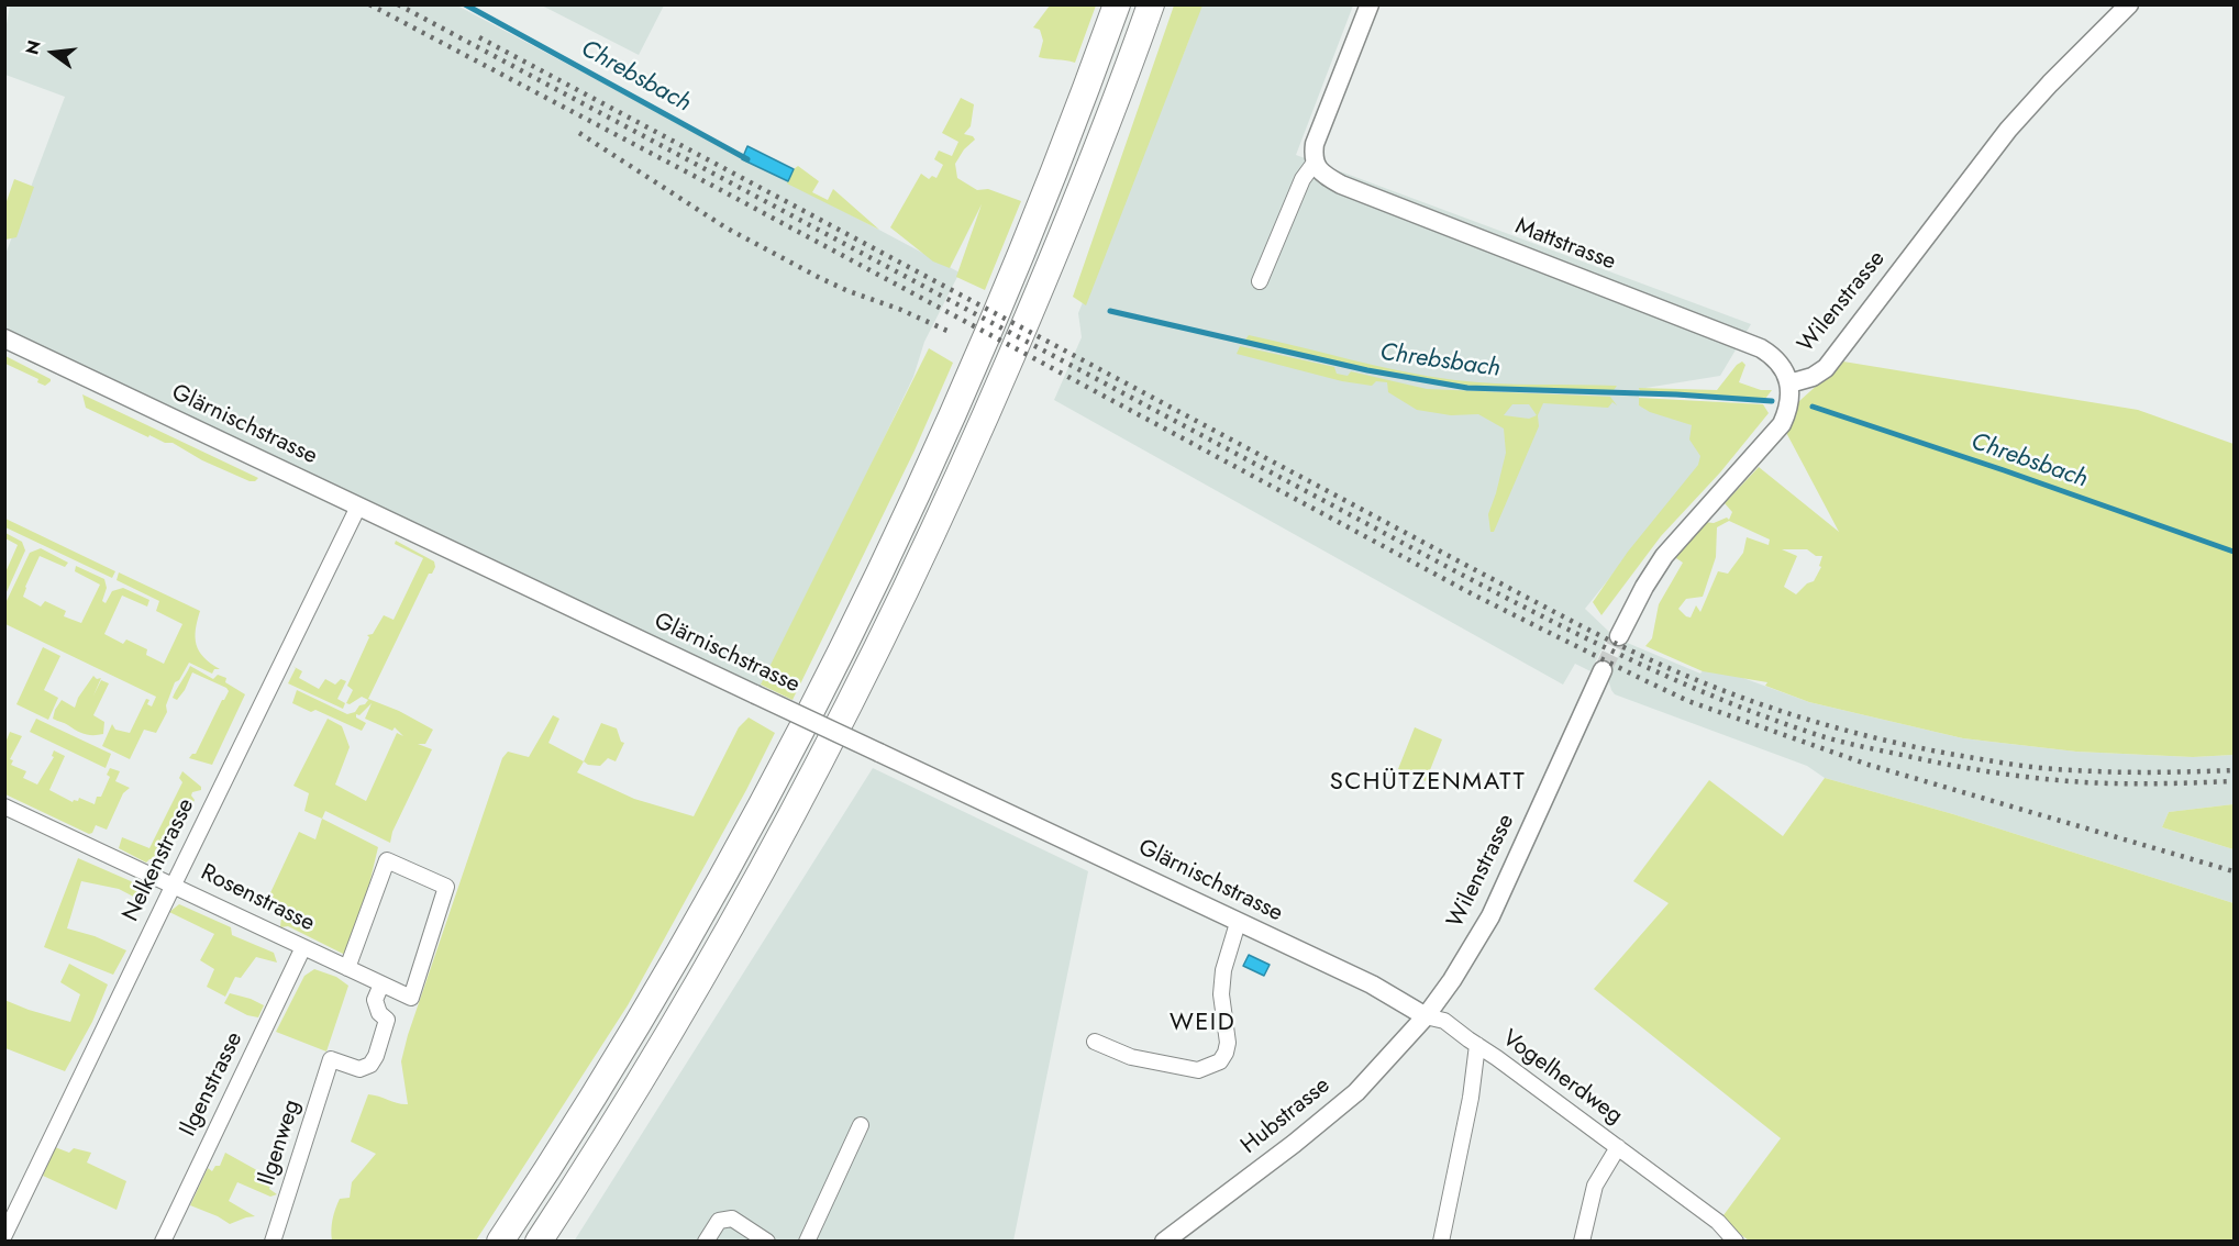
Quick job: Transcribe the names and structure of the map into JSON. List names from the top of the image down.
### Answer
{
  "streets": {
    "street": [
      "Mattstrasse",
      "Wilenstrasse",
      "Glärnischstrasse",
      "Nelkenstrasse",
      "Rosenstrasse",
      "Vogelherdweg",
      "Ilgenstrasse",
      "Hubstrasse",
      "Ilgenweg"
    ]
  },
  "crossings": [
    ["Mattstrasse", "Wilenstrasse"],
    ["Wilenstrasse", "Glärnischstrasse"],
    ["Wilenstrasse", "Vogelherdweg"],
    ["Wilenstrasse", "Hubstrasse"],
    ["Glärnischstrasse", "Nelkenstrasse"],
    ["Glärnischstrasse", "Vogelherdweg"],
    ["Glärnischstrasse", "Hubstrasse"],
    ["Nelkenstrasse", "Rosenstrasse"],
    ["Rosenstrasse", "Ilgenstrasse"],
    ["Rosenstrasse", "Ilgenweg"],
    ["Vogelherdweg", "Hubstrasse"]
  ],
  "districts": ["SCHÜTZENMATT", "WEID"],
  "water": ["Chrebsbach"],
  "north": "left"
}
